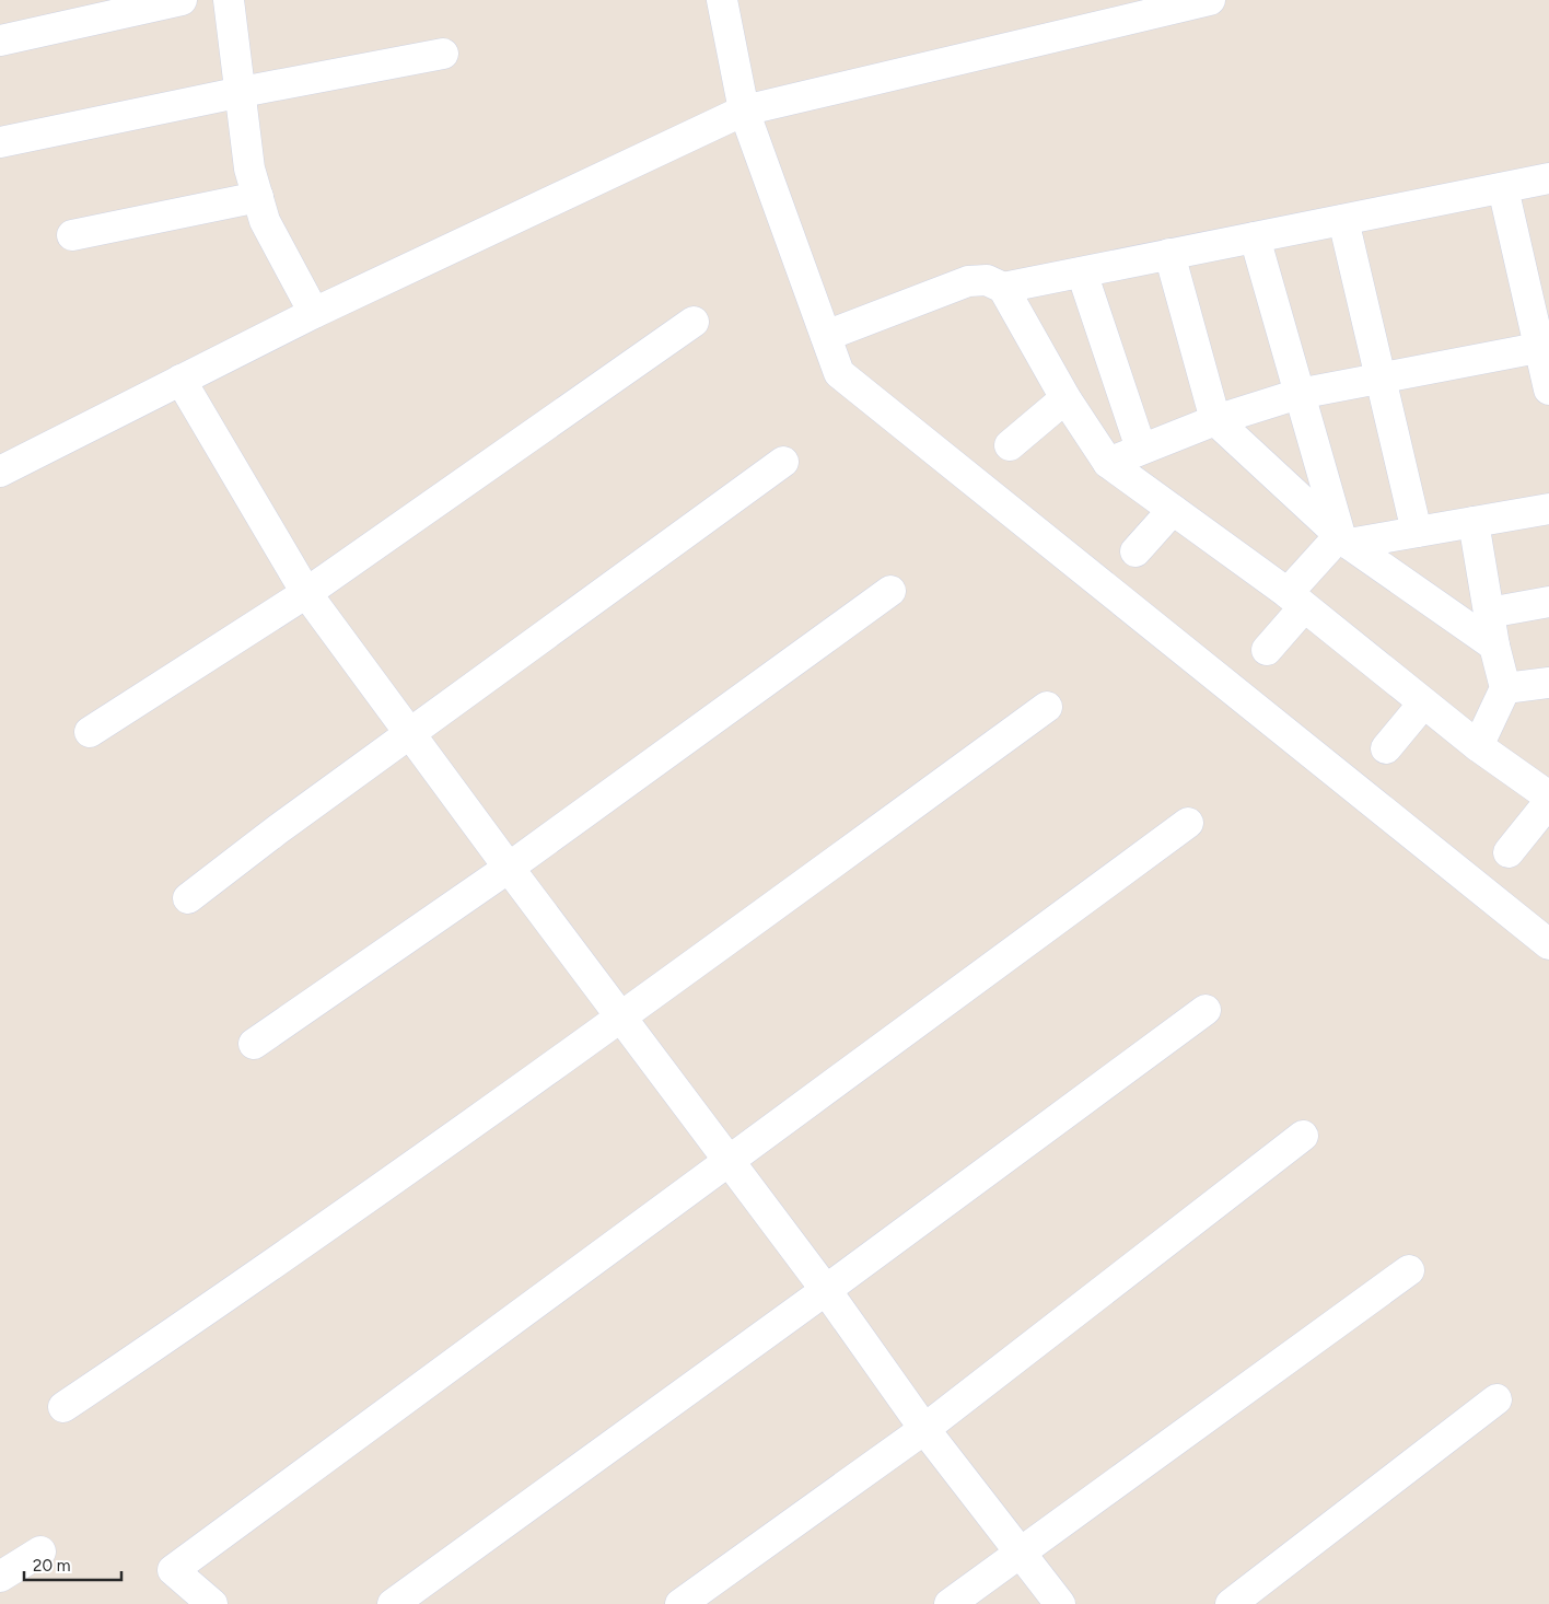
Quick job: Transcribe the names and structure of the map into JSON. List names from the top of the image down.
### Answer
{
  "scale_bar": "20 m"
}
